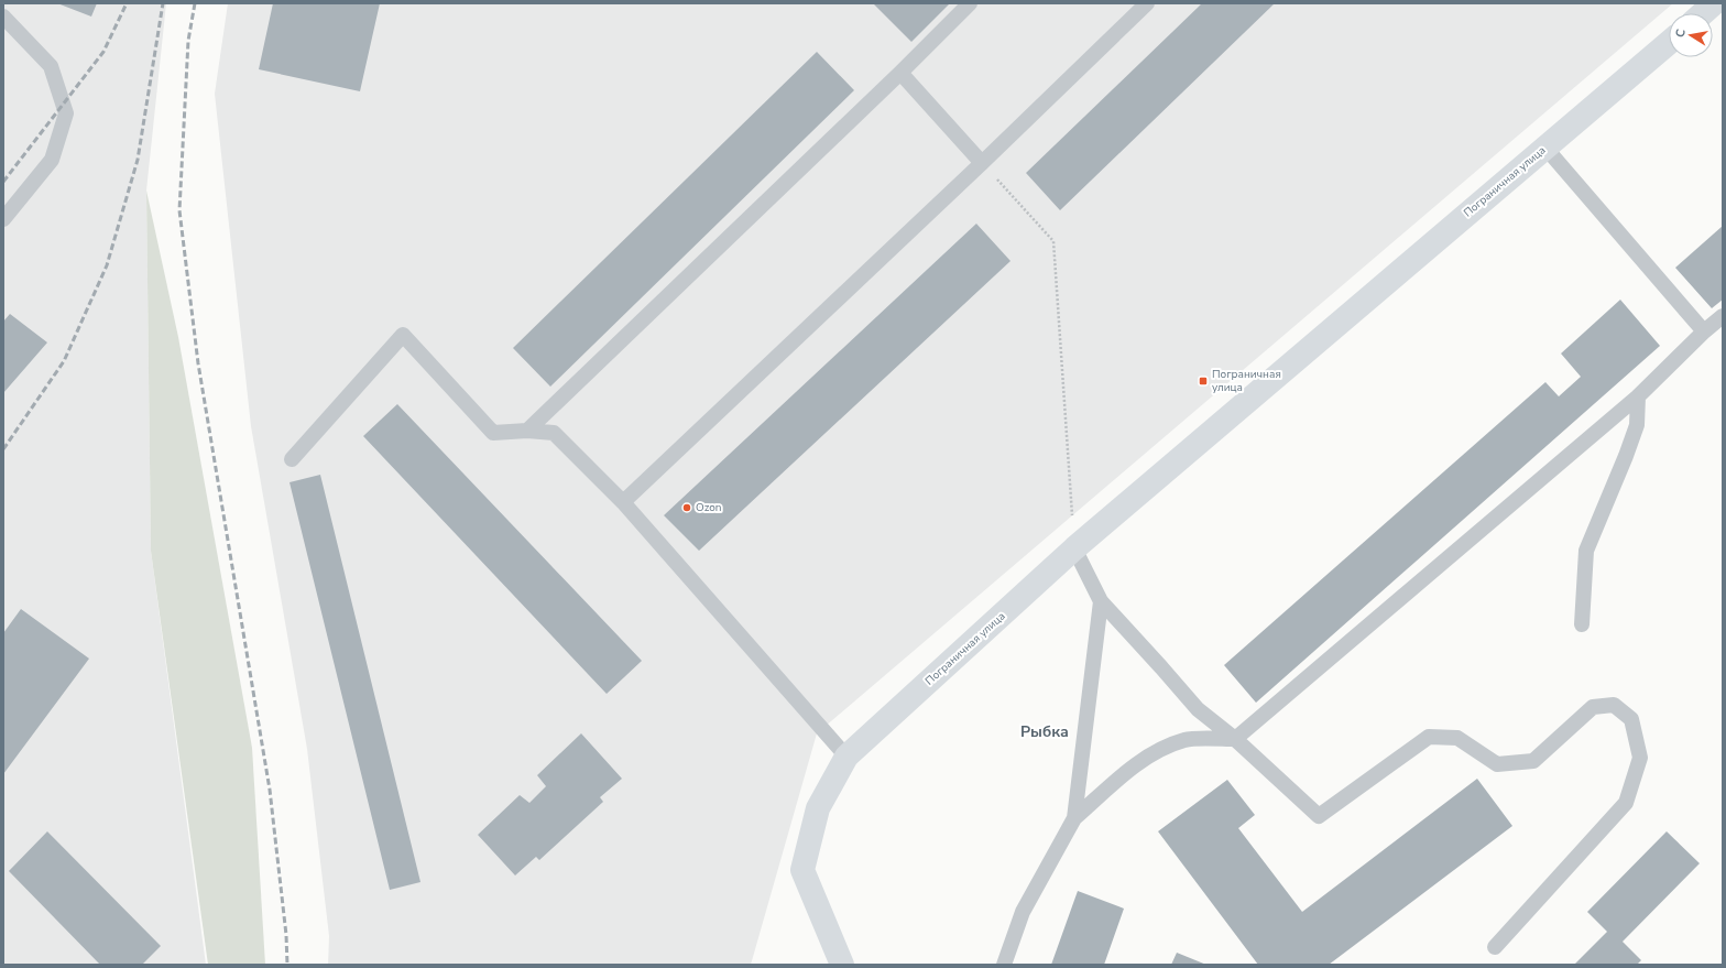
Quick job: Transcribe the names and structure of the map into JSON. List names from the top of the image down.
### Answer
{
  "streets": {
    "main road": ["Пограничная улица"]
  },
  "districts": ["Рыбка"],
  "places": {
    "transit": ["Пограничная улица"],
    "other": ["Ozon"]
  },
  "north": "left"
}
